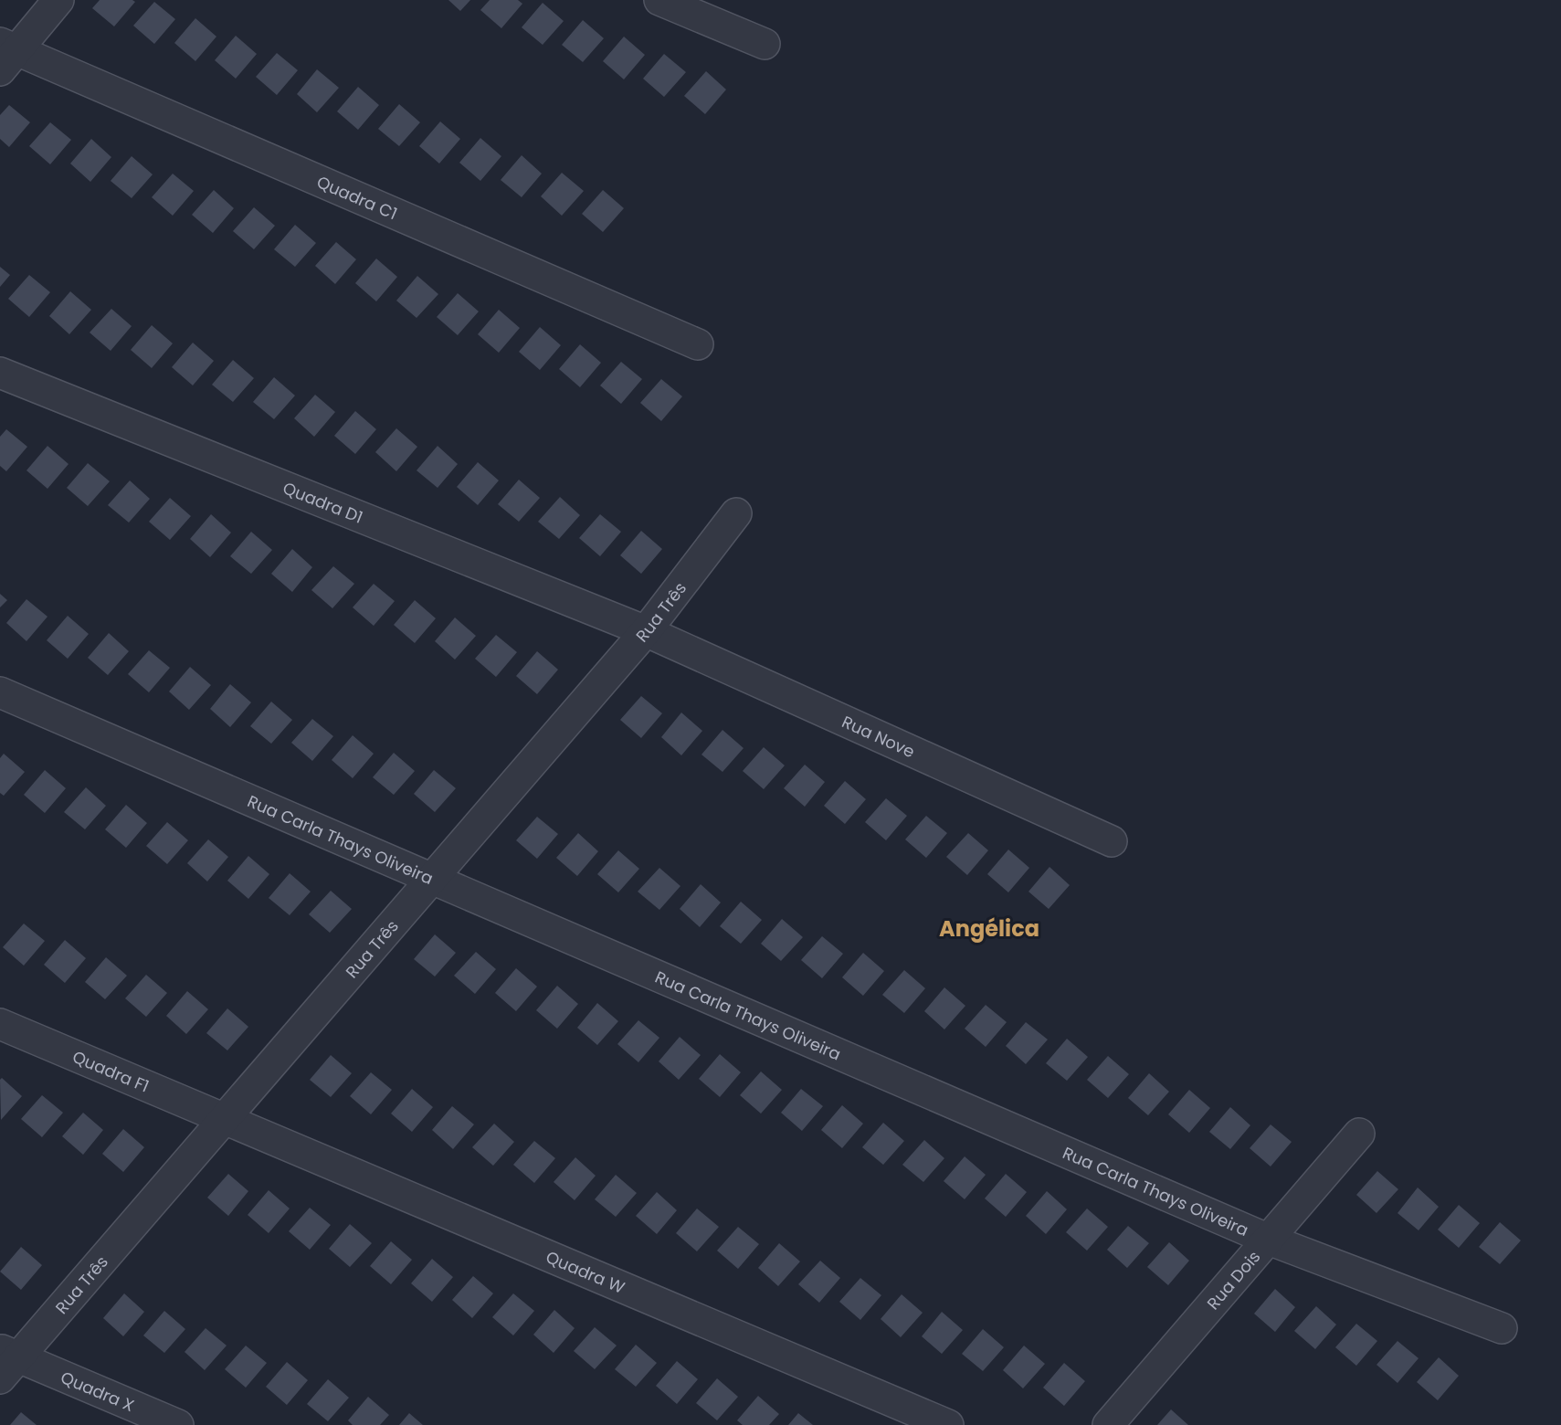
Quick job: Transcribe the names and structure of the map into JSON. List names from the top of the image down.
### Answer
{
  "streets": {
    "street": [
      "Quadra C1",
      "Quadra D1",
      "Rua Três",
      "Rua Nove",
      "Rua Carla Thays Oliveira",
      "Quadra F1",
      "Quadra W",
      "Rua Dois",
      "Quadra X"
    ]
  },
  "crossings": [
    ["Quadra D1", "Rua Três"],
    ["Quadra D1", "Rua Nove"],
    ["Rua Três", "Rua Nove"],
    ["Rua Três", "Rua Carla Thays Oliveira"],
    ["Rua Três", "Quadra F1"],
    ["Rua Três", "Quadra W"],
    ["Rua Três", "Quadra X"],
    ["Rua Carla Thays Oliveira", "Rua Dois"],
    ["Quadra F1", "Quadra W"]
  ],
  "districts": ["Angélica"]
}
